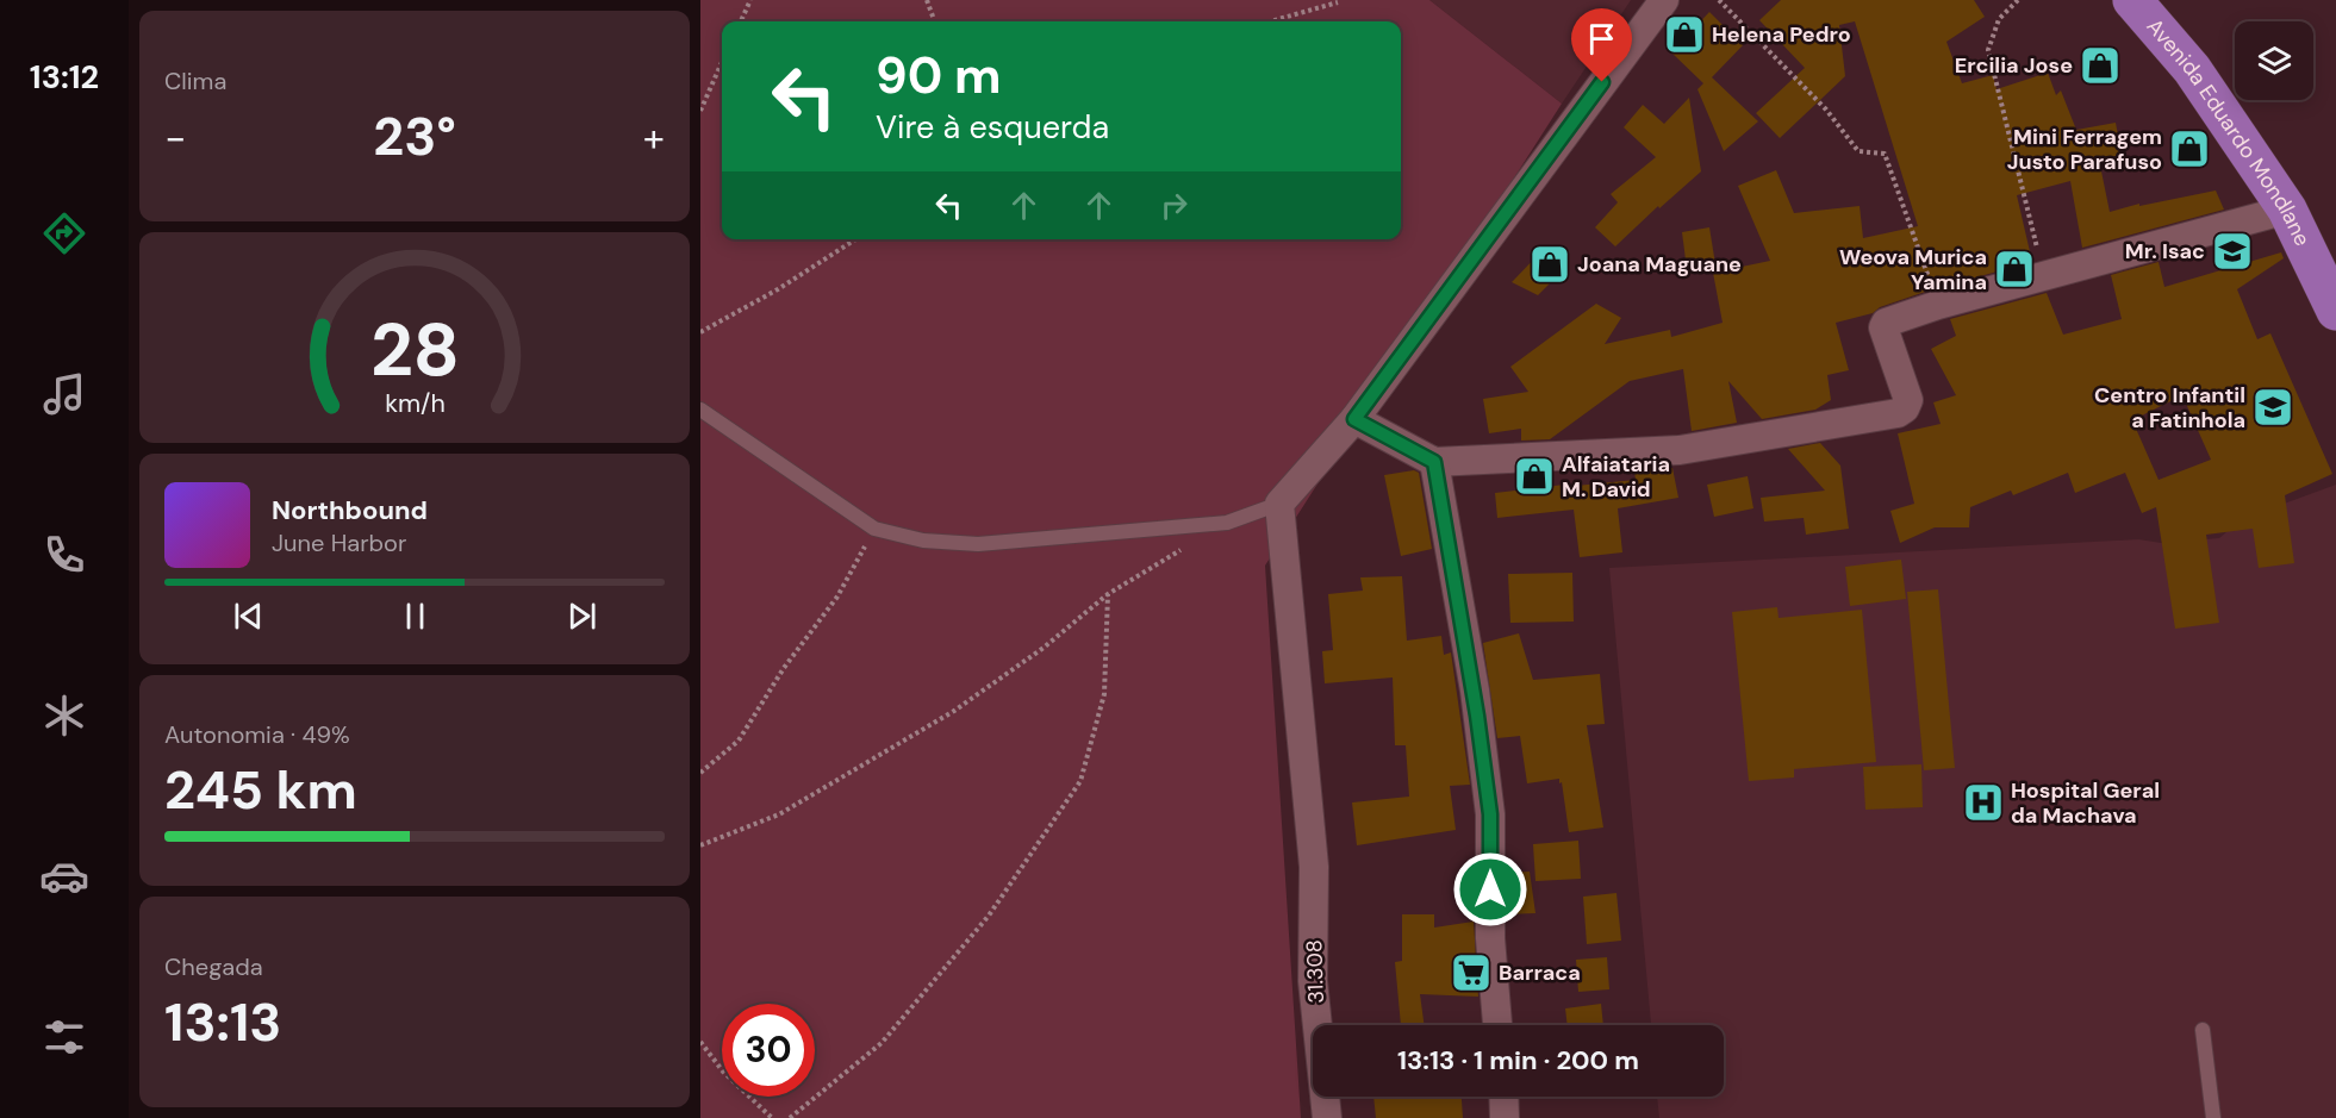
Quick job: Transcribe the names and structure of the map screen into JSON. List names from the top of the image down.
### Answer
{
  "streets": {
    "main road": ["Avenida Eduardo Mondlane"],
    "street": ["31.308"]
  },
  "places": {
    "shop": [
      "Helena Pedro",
      "Ercilia Jose",
      "Mini Ferragem Justo Parafuso",
      "Joana Maguane",
      "Weova Murica Yamina",
      "Alfaiataria M. David"
    ],
    "school or university": ["Mr. Isac", "Centro Infantil a Fatinhola"],
    "hospital": ["Hospital Geral da Machava"],
    "supermarket": ["Barraca"]
  },
  "page": {
    "tabs": "13:12",
    "tile": [
      "Clima",
      ["Autonomia · 49%", "245 km"],
      ["Chegada", "13:13"]
    ],
    "turn": ["90 m", "Vire à esquerda"],
    "heat": ["−", "23°", "+"],
    "song": ["Northbound", "June Harbor"],
    "limit": "30",
    "trip": "13:13 · 1 min · 200 m",
    "gauge": ["28", "km/h"]
  }
}
